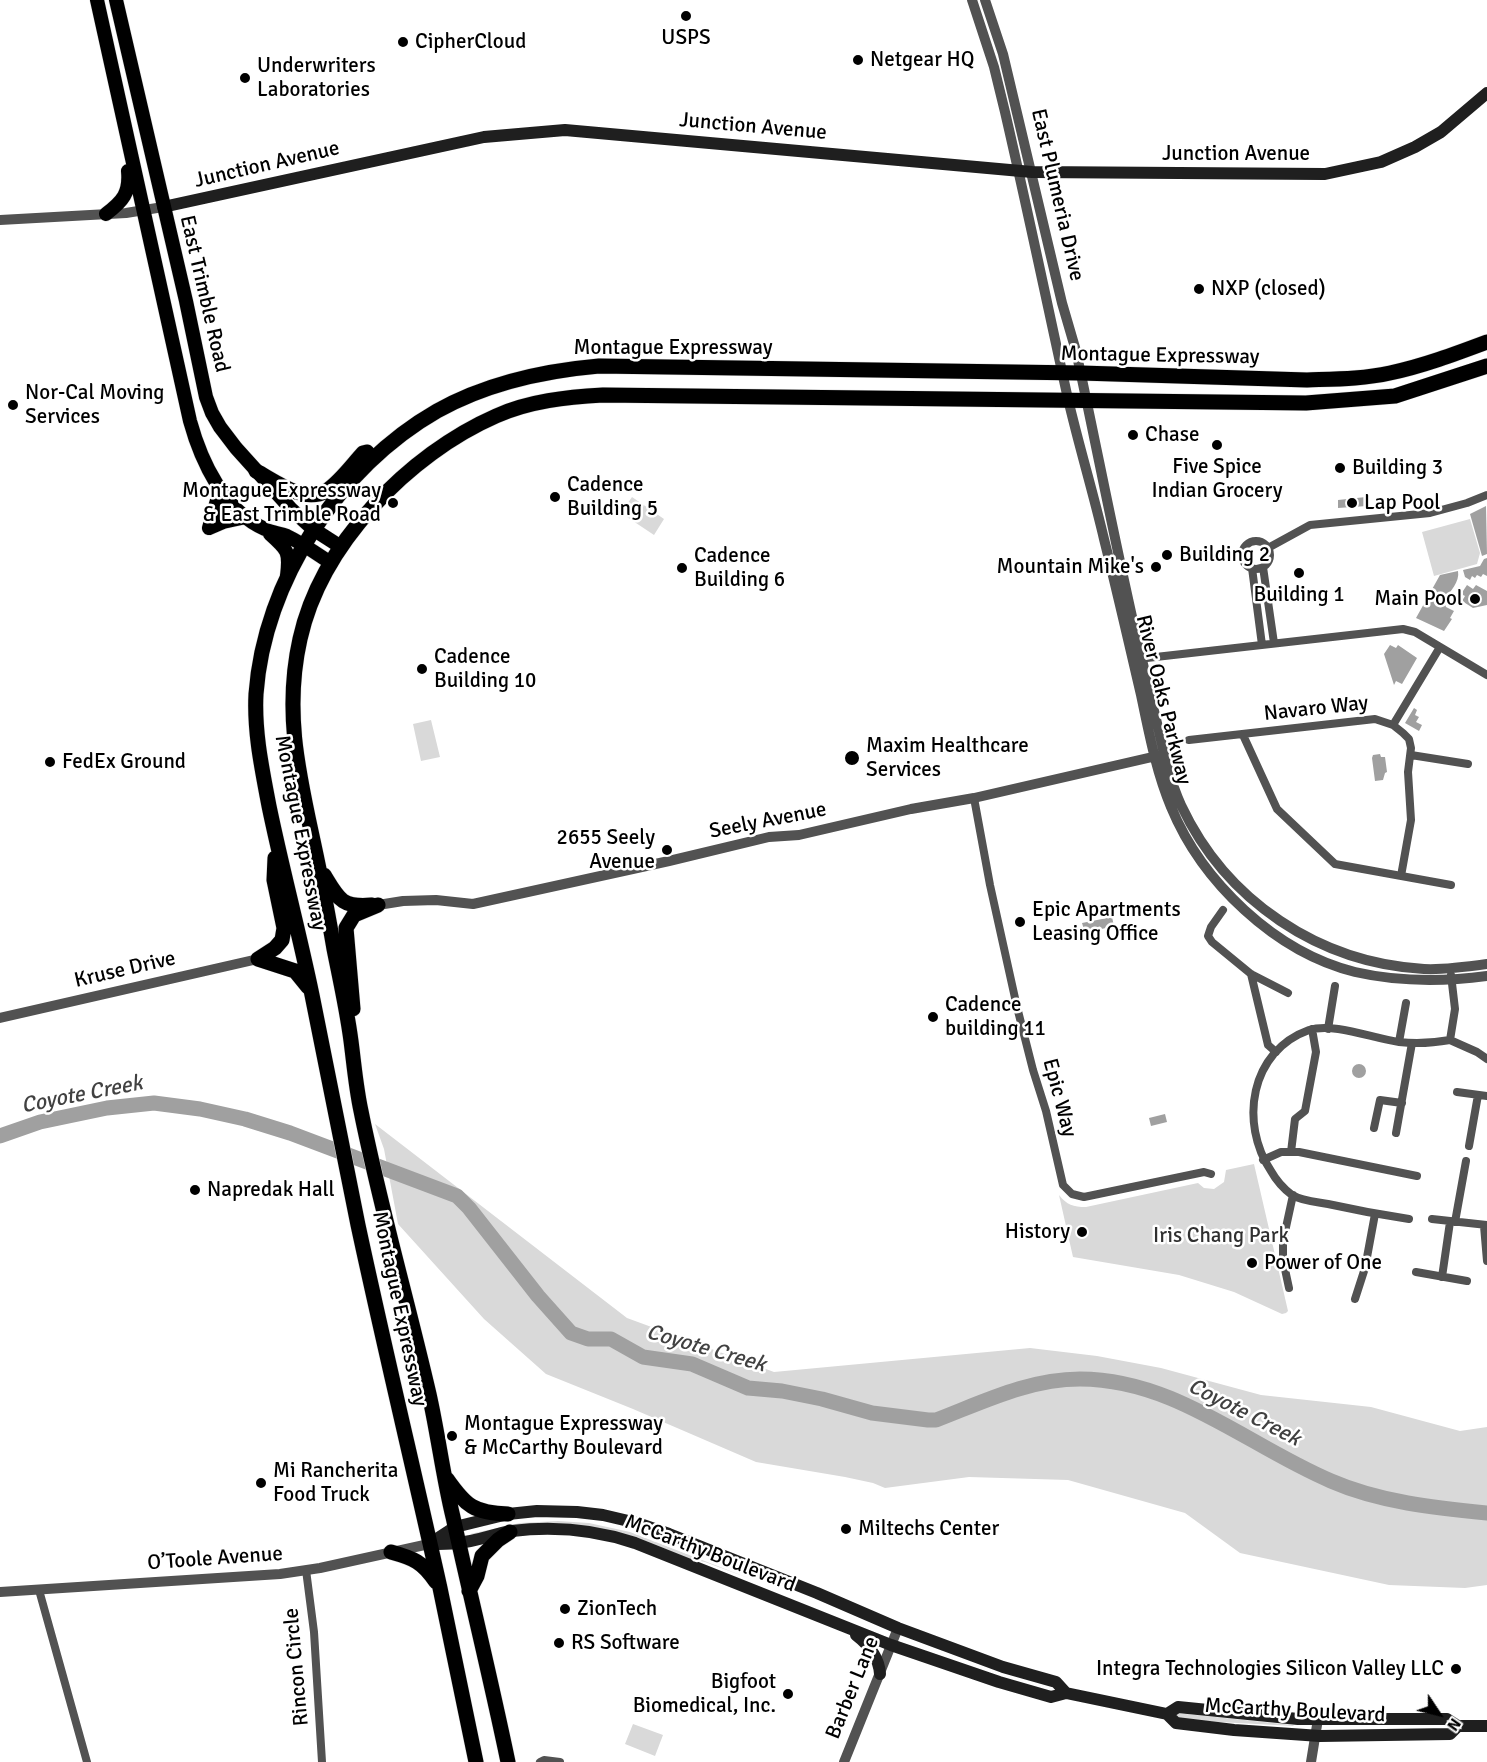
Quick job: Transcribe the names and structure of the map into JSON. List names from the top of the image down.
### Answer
{
  "streets": {
    "highway": ["Montague Expressway"],
    "main road": ["Junction Avenue", "East Trimble Road", "McCarthy Boulevard"],
    "street": [
      "East Plumeria Drive",
      "River Oaks Parkway",
      "Navaro Way",
      "Seely Avenue",
      "Kruse Drive",
      "Epic Way",
      "O’Toole Avenue",
      "Rincon Circle",
      "Barber Lane"
    ]
  },
  "crossings": [
    ["Junction Avenue", "East Plumeria Drive"],
    ["Junction Avenue", "East Trimble Road"],
    ["East Plumeria Drive", "Montague Expressway"],
    ["East Plumeria Drive", "River Oaks Parkway"],
    ["East Trimble Road", "Montague Expressway"],
    ["Montague Expressway", "River Oaks Parkway"],
    ["Montague Expressway", "McCarthy Boulevard"],
    ["Montague Expressway", "O’Toole Avenue"],
    ["River Oaks Parkway", "Seely Avenue"],
    ["Seely Avenue", "Epic Way"],
    ["McCarthy Boulevard", "O’Toole Avenue"],
    ["McCarthy Boulevard", "Barber Lane"],
    ["O’Toole Avenue", "Rincon Circle"]
  ],
  "water": ["Coyote Creek"],
  "parks": ["Iris Chang Park"],
  "places": [
    "USPS",
    "CipherCloud",
    "Netgear HQ",
    "Underwriters Laboratories",
    "NXP (closed)",
    "Nor-Cal Moving Services",
    "Chase",
    "Five Spice Indian Grocery",
    "Building 3",
    "Cadence Building 5",
    "Montague Expressway & East Trimble Road",
    "Lap Pool",
    "Building 2",
    "Mountain Mike's",
    "Cadence Building 6",
    "Building 1",
    "Main Pool",
    "Cadence Building 10",
    "Maxim Healthcare Services",
    "FedEx Ground",
    "2655 Seely Avenue",
    "Epic Apartments Leasing Office",
    "Cadence building 11",
    "Napredak Hall",
    "History",
    "Power of One",
    "Montague Expressway & McCarthy Boulevard",
    "Mi Rancherita Food Truck",
    "Miltechs Center",
    "ZionTech",
    "RS Software",
    "Integra Technologies Silicon Valley LLC",
    "Bigfoot Biomedical, Inc."
  ],
  "north": "bottom right"
}
